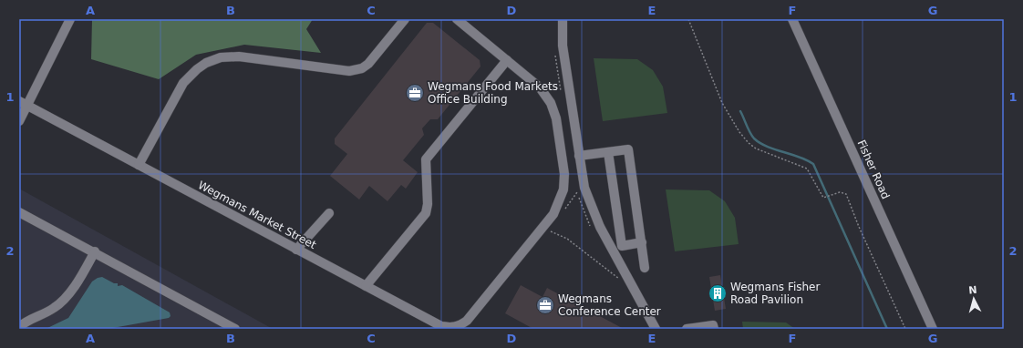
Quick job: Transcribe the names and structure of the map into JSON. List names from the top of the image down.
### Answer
{
  "streets": {
    "street": ["Fisher Road", "Wegmans Market Street"]
  },
  "places": {
    "office": ["Wegmans Food Markets Office Building", "Wegmans Conference Center"],
    "building": ["Wegmans Fisher Road Pavilion"]
  },
  "north": "top",
  "grid": {
    "columns": [
      "A",
      "B",
      "C",
      "D",
      "E",
      "F",
      "G"
    ],
    "rows": ["1", "2"]
  }
}
